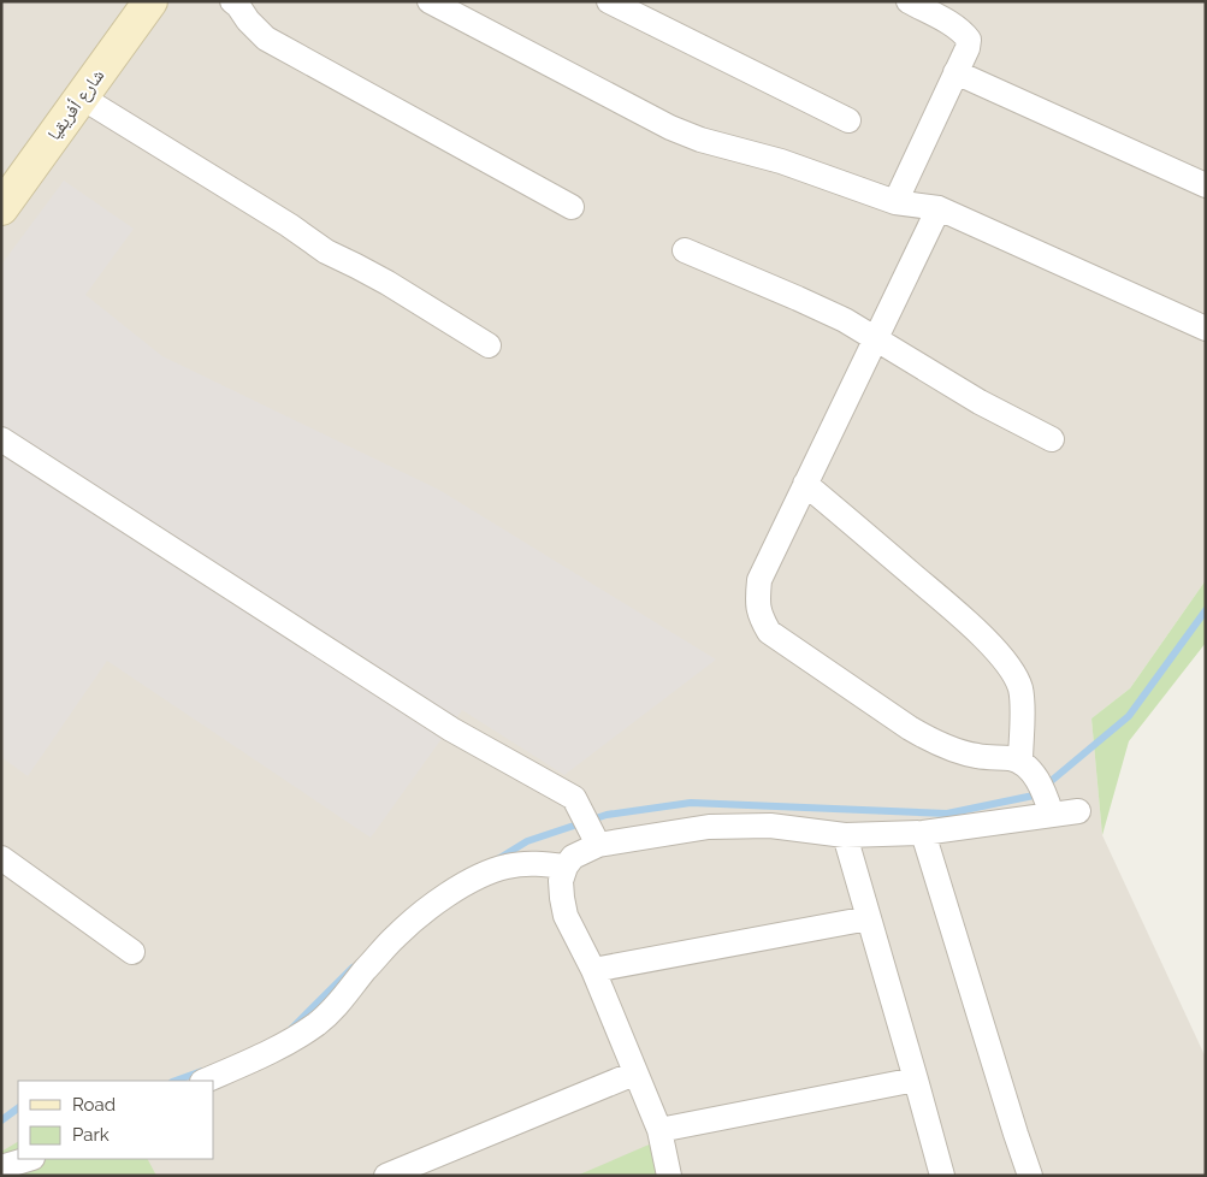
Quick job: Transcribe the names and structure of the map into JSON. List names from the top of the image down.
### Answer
{
  "streets": {
    "street": ["شارع أفريقيا"]
  },
  "legend": ["Road", "Park"]
}
